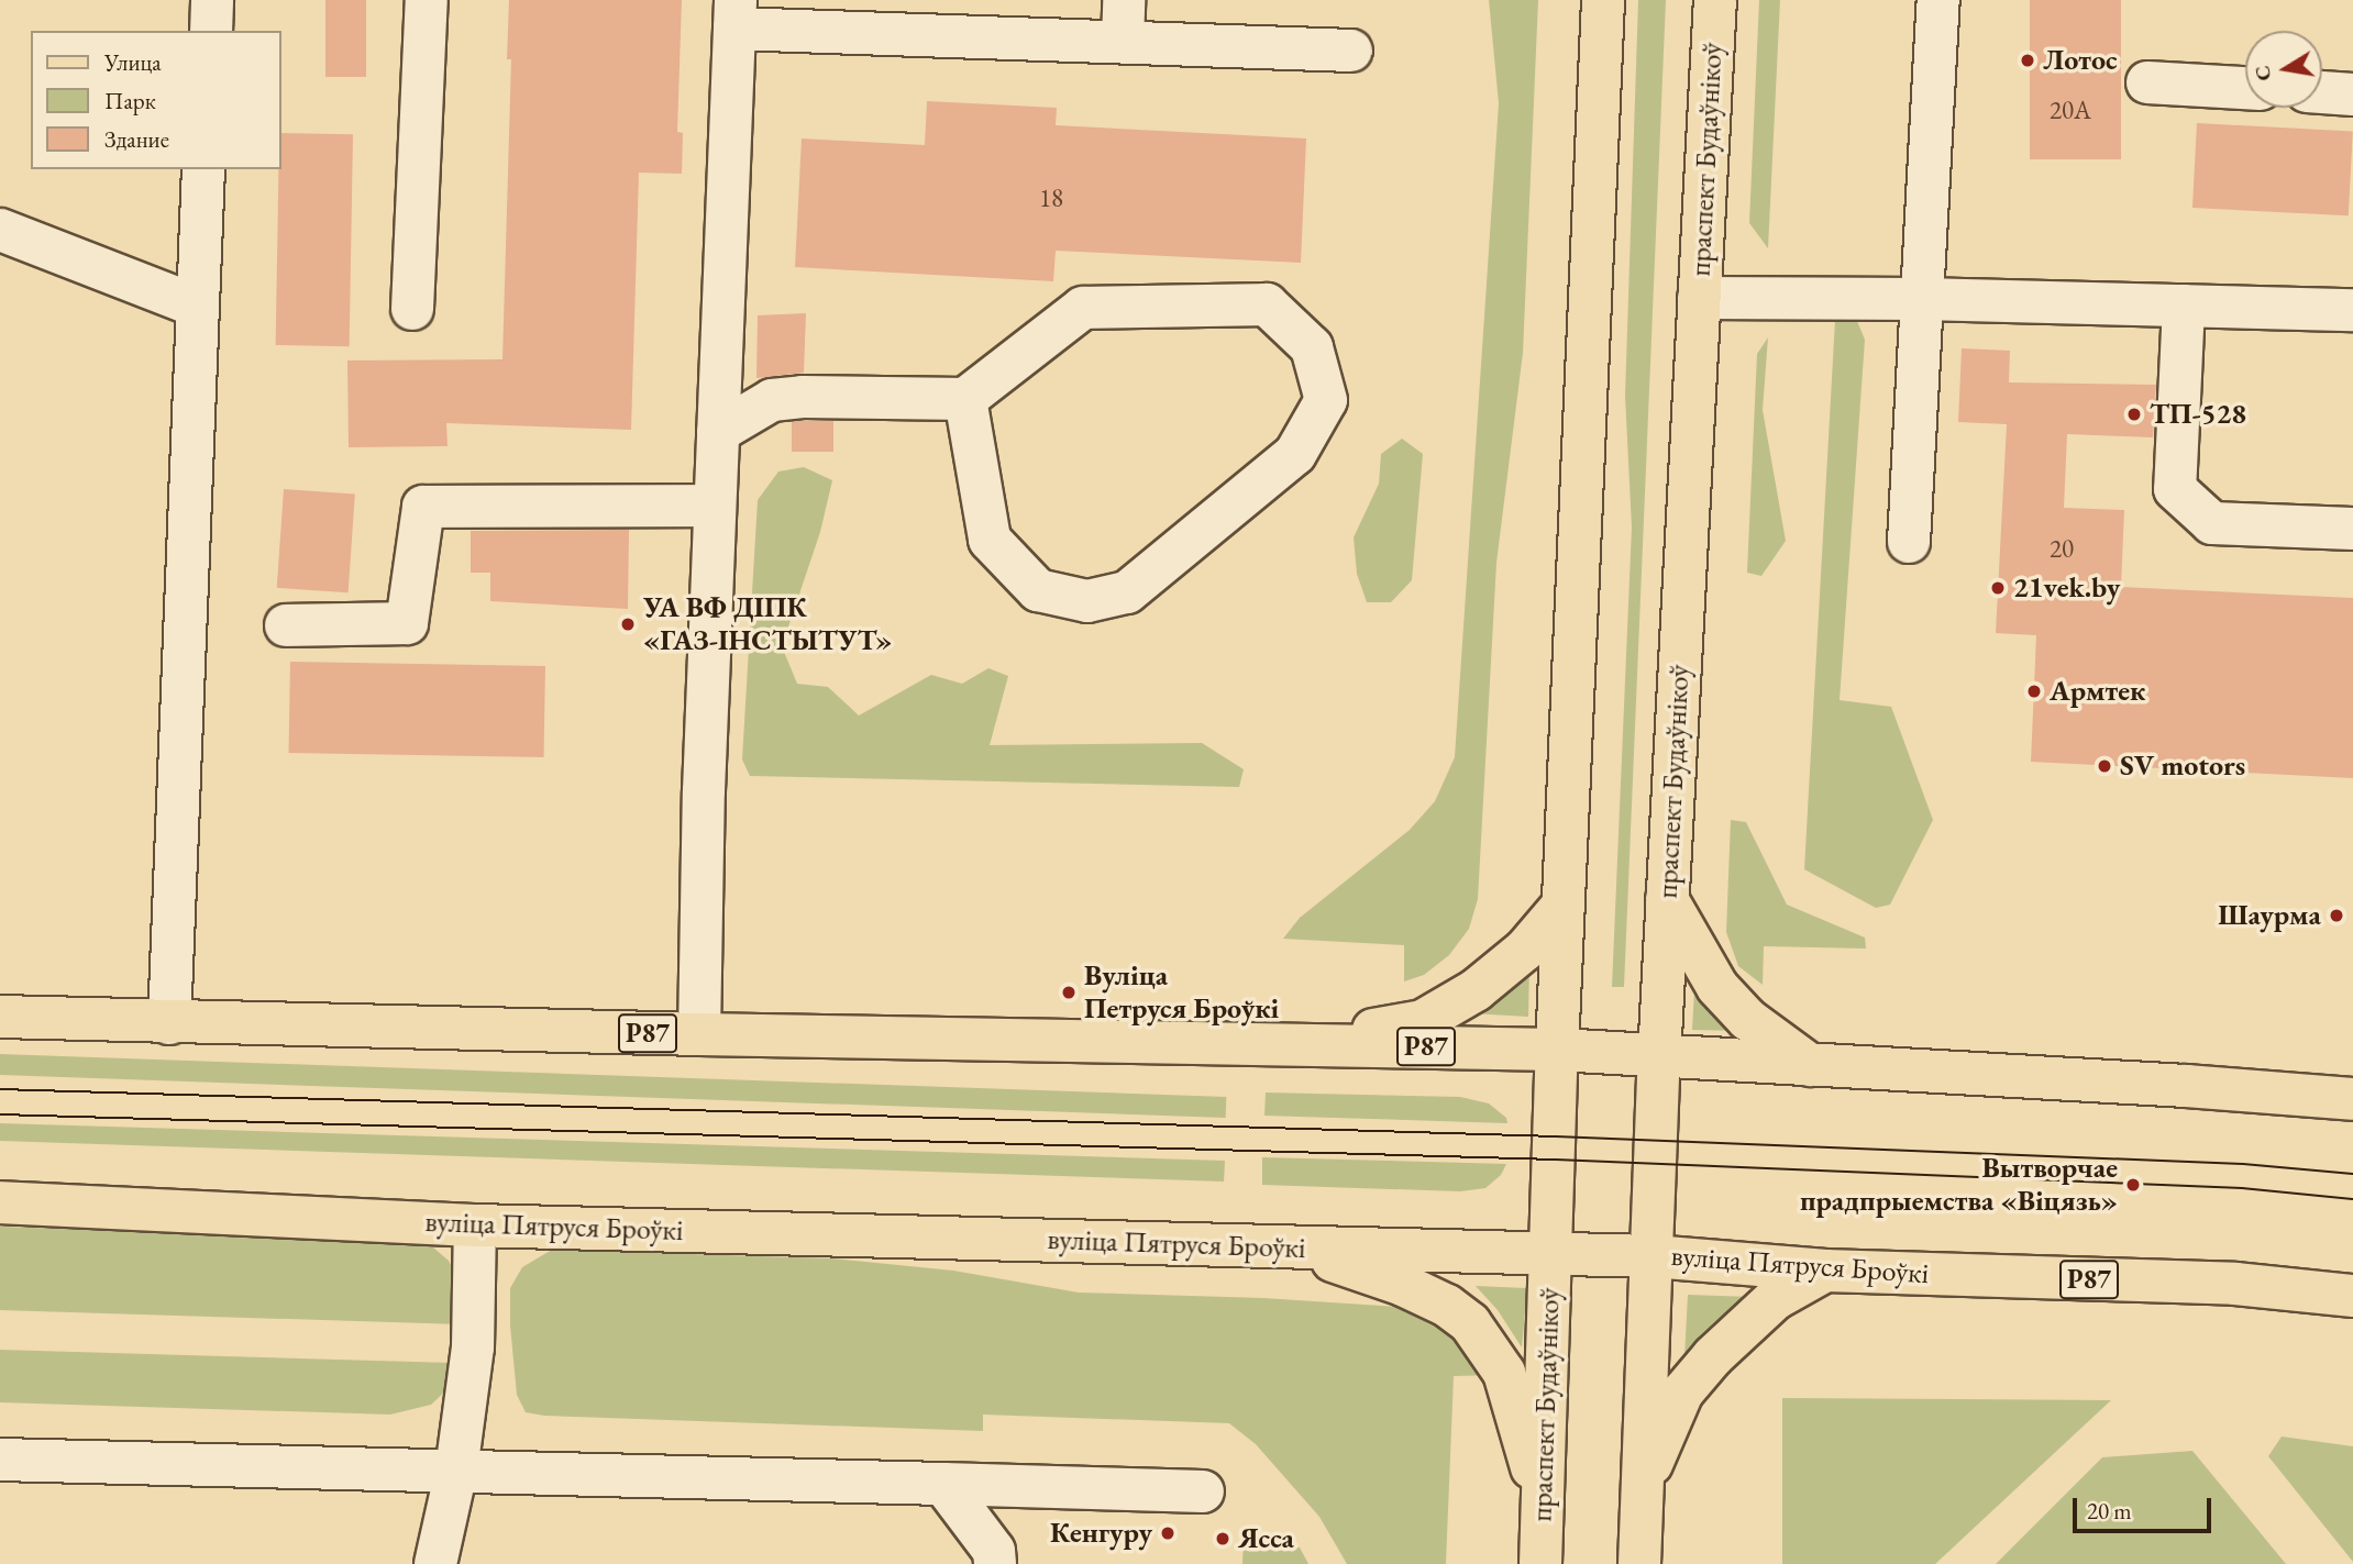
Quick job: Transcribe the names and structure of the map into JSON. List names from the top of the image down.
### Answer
{
  "streets": {
    "main road": ["праспект Будаўнікоў", "Р87", "вуліца Пятруся Броўкі"]
  },
  "crossings": [
    ["праспект Будаўнікоў", "Р87"],
    ["праспект Будаўнікоў", "вуліца Пятруся Броўкі"]
  ],
  "places": [
    "Лотос",
    "ТП-528",
    "21vek.by",
    "УА ВФ ДІПК «ГАЗ-ІНСТЫТУТ»",
    "Армтек",
    "SV motors",
    "Шаурма",
    "Вуліца Петруся Броўкі",
    "Вытворчае прадпрыемства «Віцязь»",
    "Кенгуру",
    "Ясса"
  ],
  "house_numbers": ["20А", "18", "20"],
  "legend": ["Улица", "Парк", "Здание"],
  "scale_bar": "20 m",
  "north": "left"
}
